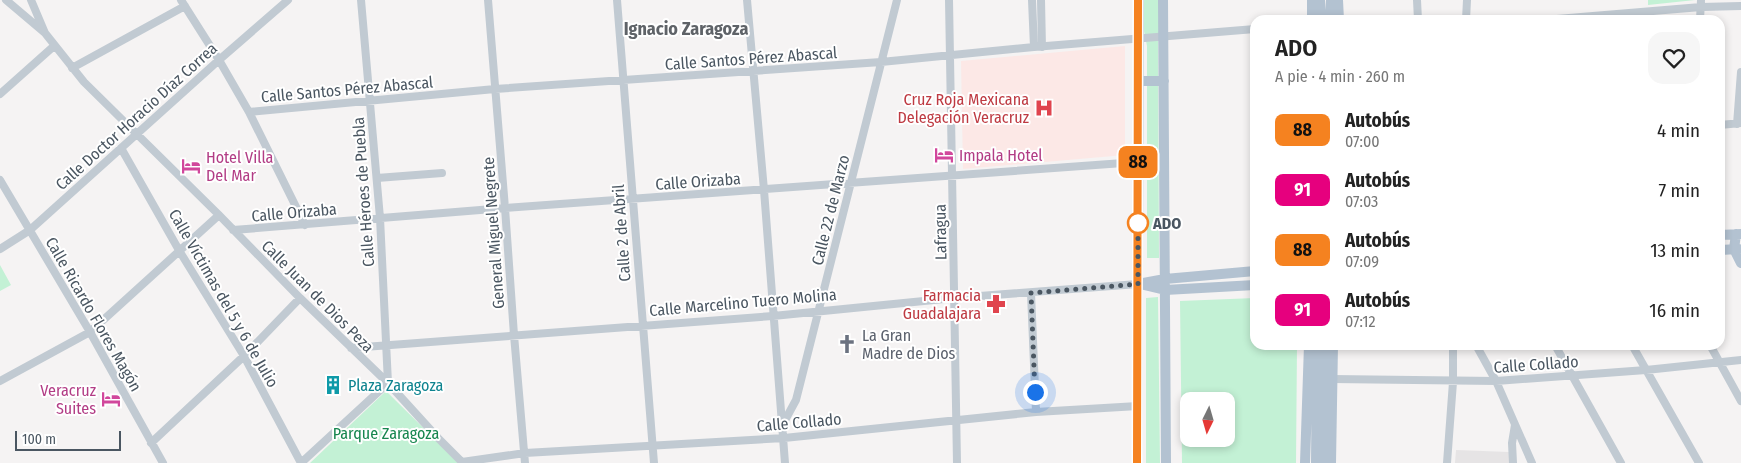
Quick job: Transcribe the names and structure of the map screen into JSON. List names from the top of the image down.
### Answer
{
  "streets": {
    "main road": ["Calle Marcelino Tuero Molina"],
    "street": [
      "Calle Santos Pérez Abascal",
      "Calle Doctor Horacio Díaz Correa",
      "Calle Orizaba",
      "Calle Héroes de Puebla",
      "Calle 22 de Marzo",
      "Lafragua",
      "General Miguel Negrete",
      "Calle 2 de Abril",
      "Calle Juan de Dios Peza",
      "Calle Víctimas del 5 y 6 de Julio",
      "Calle Ricardo Flores Magón",
      "Calle Collado"
    ]
  },
  "crossings": [
    ["Calle Santos Pérez Abascal", "Calle Héroes de Puebla"],
    ["Calle Santos Pérez Abascal", "Calle 22 de Marzo"],
    ["Calle Santos Pérez Abascal", "Lafragua"],
    ["Calle Santos Pérez Abascal", "General Miguel Negrete"],
    ["Calle Santos Pérez Abascal", "Calle 2 de Abril"],
    ["Calle Doctor Horacio Díaz Correa", "Calle Juan de Dios Peza"],
    ["Calle Doctor Horacio Díaz Correa", "Calle Víctimas del 5 y 6 de Julio"],
    ["Calle Doctor Horacio Díaz Correa", "Calle Ricardo Flores Magón"],
    ["Calle Orizaba", "Calle Héroes de Puebla"],
    ["Calle Orizaba", "Calle 22 de Marzo"],
    ["Calle Orizaba", "Lafragua"],
    ["Calle Orizaba", "General Miguel Negrete"],
    ["Calle Orizaba", "Calle 2 de Abril"],
    ["Calle Orizaba", "Calle Juan de Dios Peza"],
    ["Calle Héroes de Puebla", "Calle Juan de Dios Peza"],
    ["Calle Héroes de Puebla", "Calle Marcelino Tuero Molina"],
    ["Calle 22 de Marzo", "Calle Marcelino Tuero Molina"],
    ["Lafragua", "Calle Marcelino Tuero Molina"],
    ["Lafragua", "Calle Collado"],
    ["General Miguel Negrete", "Calle Marcelino Tuero Molina"],
    ["General Miguel Negrete", "Calle Collado"],
    ["Calle 2 de Abril", "Calle Marcelino Tuero Molina"],
    ["Calle 2 de Abril", "Calle Collado"],
    ["Calle Juan de Dios Peza", "Calle Marcelino Tuero Molina"],
    ["Calle Juan de Dios Peza", "Calle Collado"]
  ],
  "districts": ["Ignacio Zaragoza"],
  "parks": ["Parque Zaragoza"],
  "places": {
    "hospital": ["Cruz Roja Mexicana Delegación Veracruz"],
    "hotel": ["Impala Hotel", "Hotel Villa Del Mar", "Veracruz Suites"],
    "other": ["ADO"],
    "pharmacy": ["Farmacia Guadalajara"],
    "church": ["La Gran Madre de Dios"],
    "building": ["Plaza Zaragoza"]
  },
  "lines": ["bus line 88"],
  "scale_bar": "100 m",
  "north": "bottom",
  "page": {
    "on_map": "88",
    "heading": ["ADO", "A pie · 4 min · 260 m"],
    "list": [
      {
        "mark": "88",
        "name": "Autobús",
        "note": "07:00",
        "value": "4 min"
      },
      {
        "mark": "91",
        "name": "Autobús",
        "note": "07:03",
        "value": "7 min"
      },
      {
        "mark": "88",
        "name": "Autobús",
        "note": "07:09",
        "value": "13 min"
      },
      {
        "mark": "91",
        "name": "Autobús",
        "note": "07:12",
        "value": "16 min"
      }
    ],
    "scale": "100 m"
  }
}
